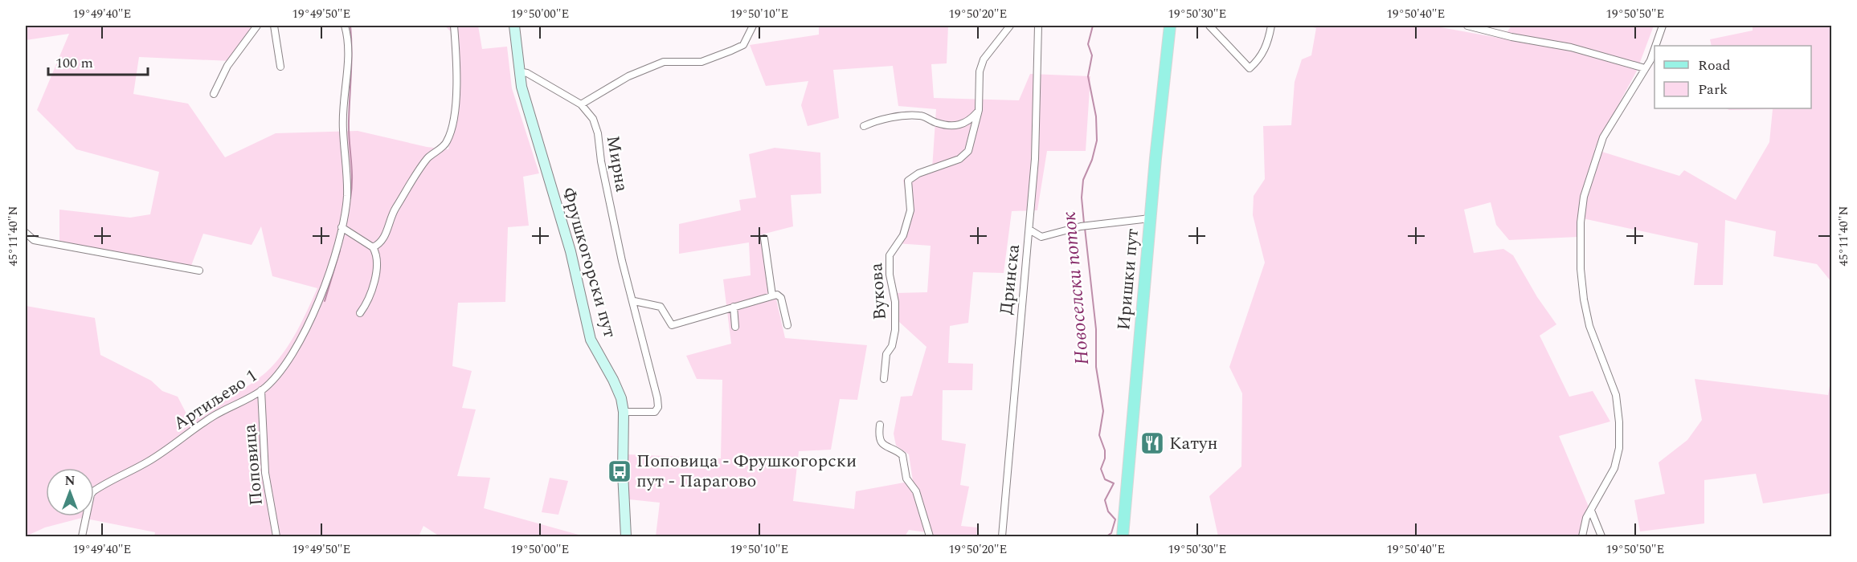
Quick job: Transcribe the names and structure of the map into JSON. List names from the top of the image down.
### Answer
{
  "streets": {
    "main road": ["Иришки пут"],
    "street": [
      "Мирна",
      "Фрушкогорски пут",
      "Дринска",
      "Вукова",
      "Артиљево 1",
      "Поповица"
    ]
  },
  "crossings": [
    ["Мирна", "Фрушкогорски пут"],
    ["Артиљево 1", "Поповица"]
  ],
  "water": ["Новоселски поток"],
  "places": {
    "restaurant": ["Катун"],
    "bus stop": ["Поповица - Фрушкогорски пут - Парагово"]
  },
  "legend": ["Road", "Park"],
  "scale_bar": "100 m",
  "north": "top",
  "coordinates": [
    "19°49'40\"E",
    "19°49'50\"E",
    "19°50'00\"E",
    "19°50'10\"E",
    "19°50'20\"E",
    "19°50'30\"E",
    "19°50'40\"E",
    "19°50'50\"E",
    "45°11'40\"N"
  ]
}
